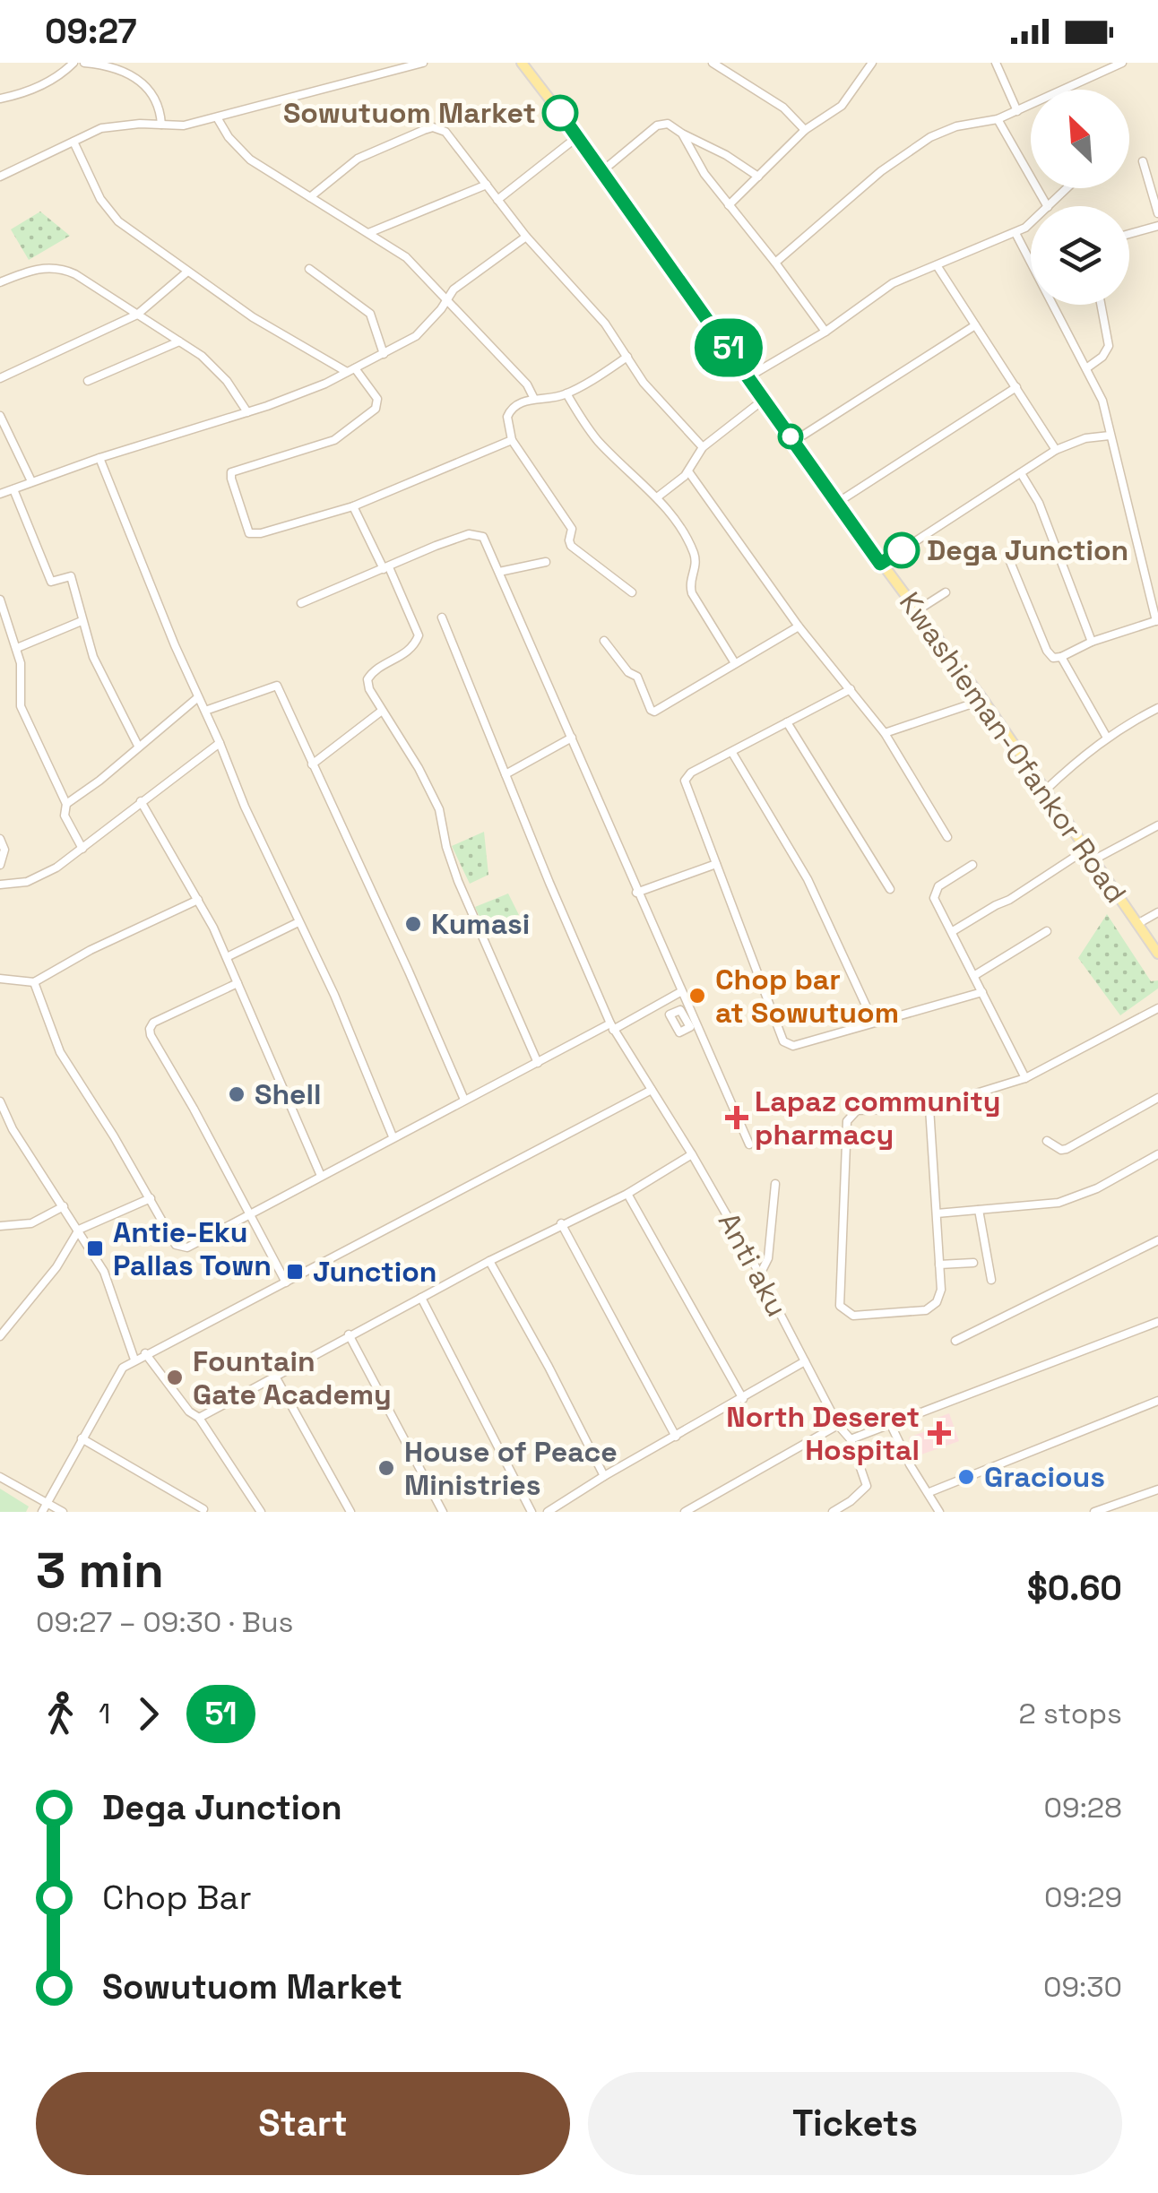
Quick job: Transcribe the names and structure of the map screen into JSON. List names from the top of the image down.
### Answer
{
  "streets": {
    "main road": ["Kwashieman-Ofankor Road"],
    "street": ["Anti aku"]
  },
  "places": {
    "other": [
      "Sowutuom Market",
      "Dega Junction",
      "Kumasi",
      "Chop bar at Sowutuom",
      "Shell",
      "Fountain Gate Academy",
      "House of Peace Ministries",
      "Gracious"
    ],
    "health": ["Lapaz community pharmacy", "North Deseret Hospital"],
    "transit": ["Antie-Eku Pallas Town", "Junction"]
  },
  "lines": ["bus line 51"],
  "north": "top left",
  "page": {
    "status": "09:27",
    "on_map": "51",
    "heading": ["3 min", "09:27 – 09:30 · Bus", "$0.60"],
    "legs": ["1", "51", "2 stops"],
    "list": [
      {
        "name": "Dega Junction",
        "value": "09:28"
      },
      {
        "name": "Chop Bar",
        "value": "09:29"
      },
      {
        "name": "Sowutuom Market",
        "value": "09:30"
      }
    ],
    "buttons": ["Start", "Tickets"]
  }
}
